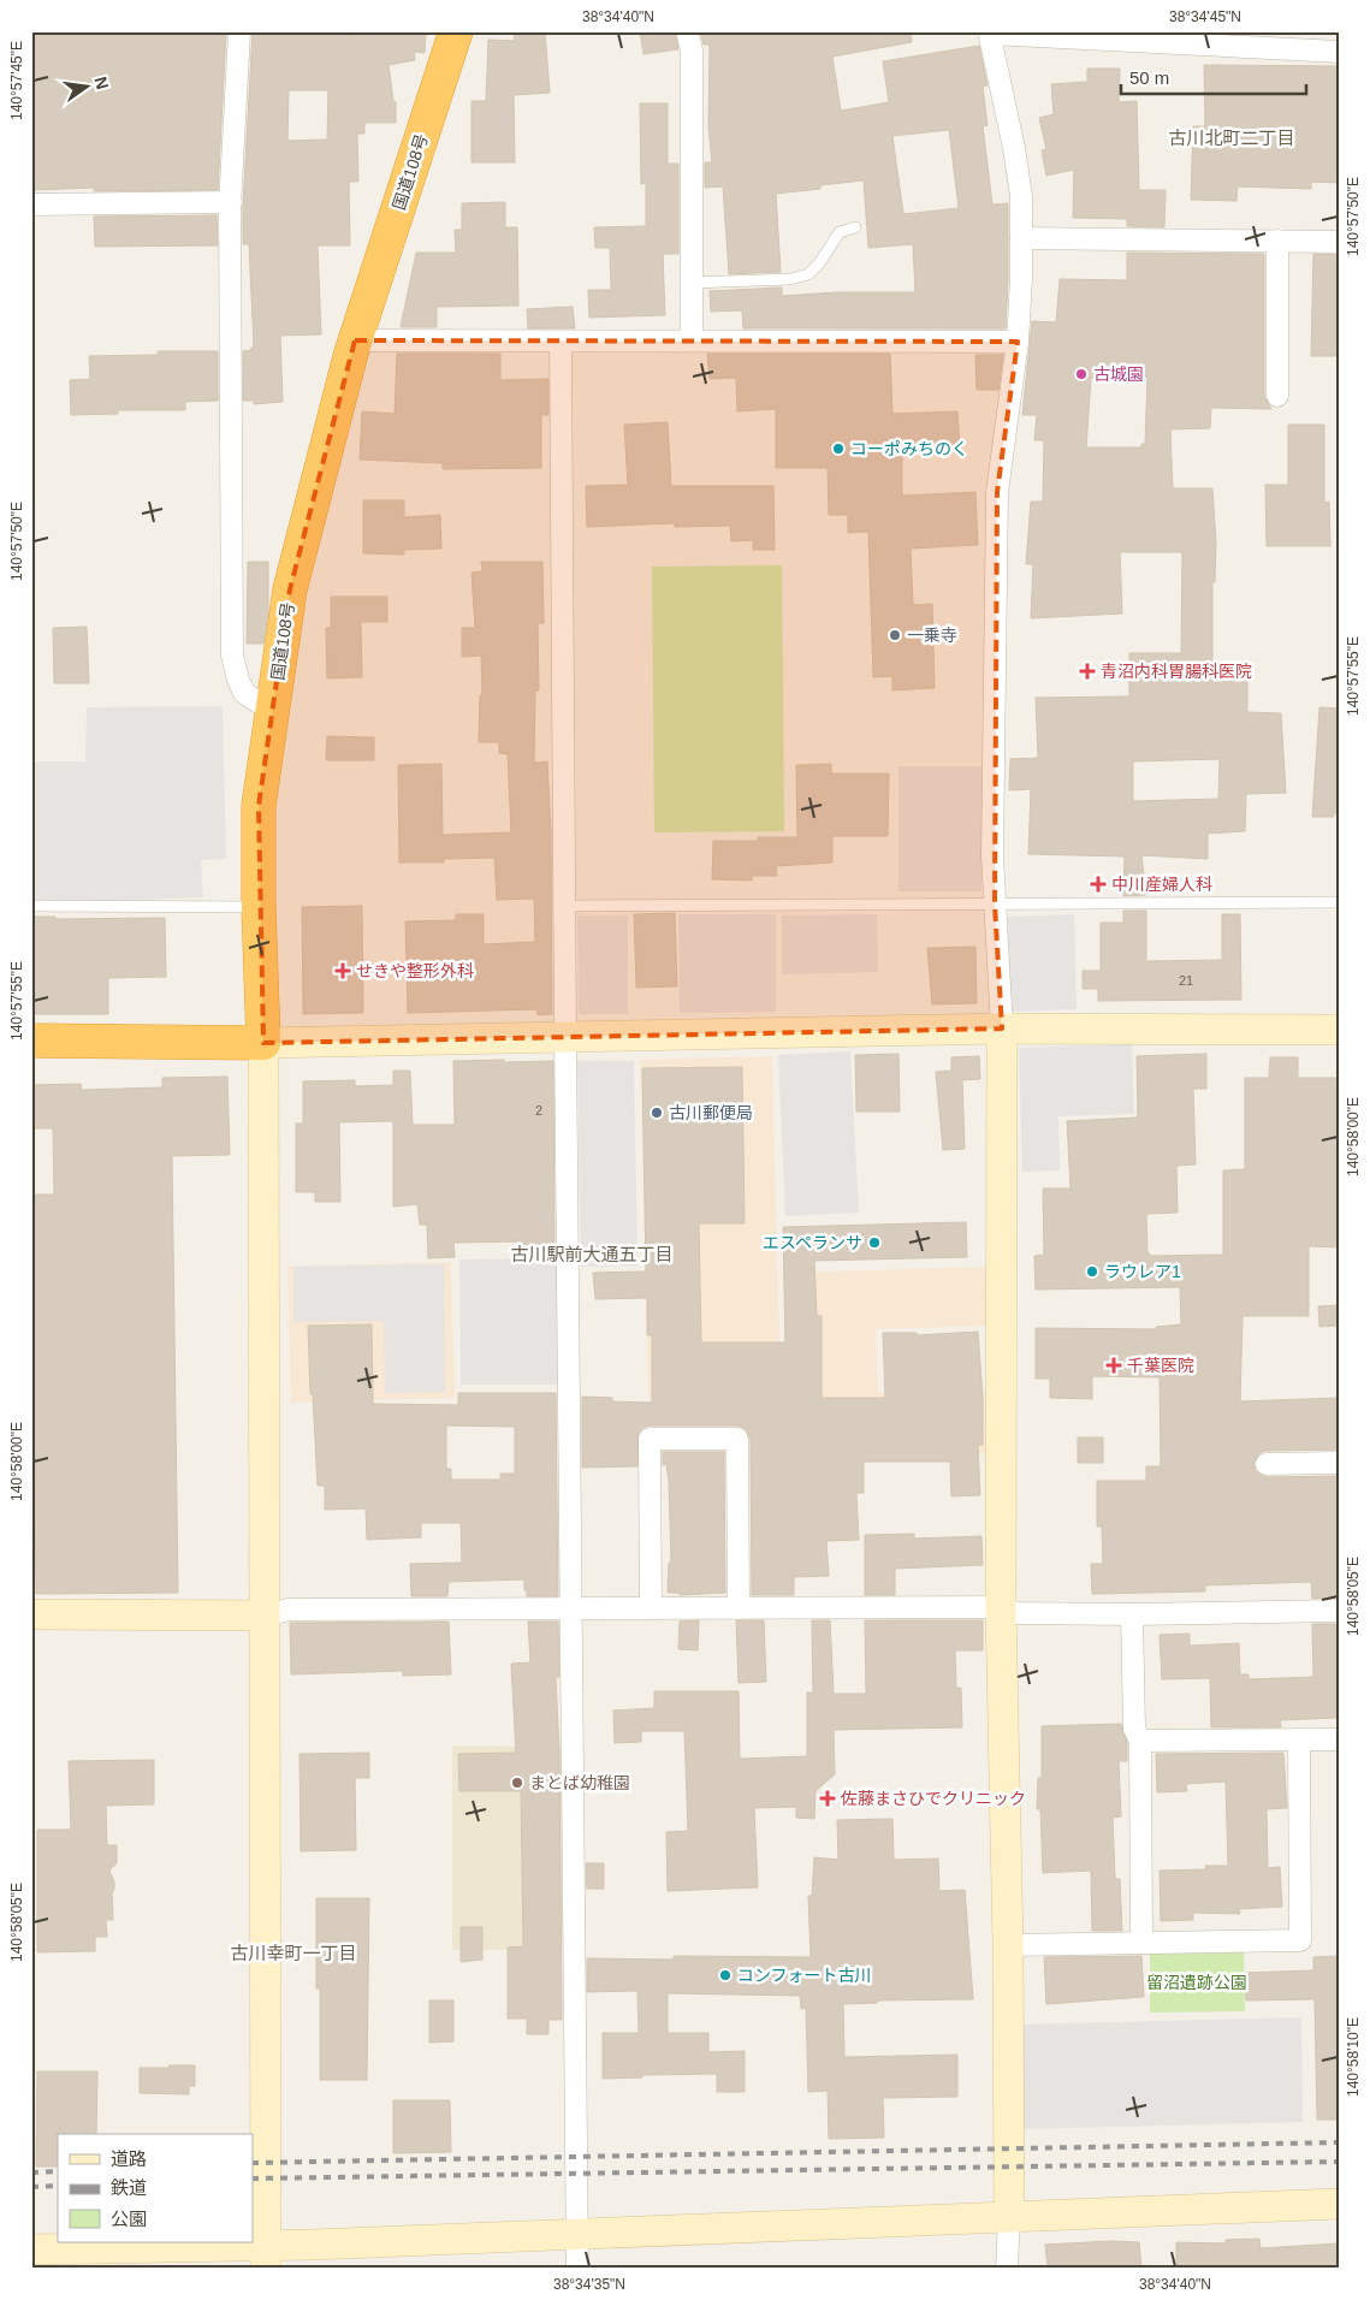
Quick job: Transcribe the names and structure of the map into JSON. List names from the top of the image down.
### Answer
{
  "streets": {
    "highway": ["国道108号"]
  },
  "districts": ["古川北町二丁目", "古川駅前大通五丁目", "古川幸町一丁目"],
  "parks": ["留沼遺跡公園"],
  "places": {
    "other": [
      "古城園",
      "コーポみちのく",
      "一乗寺",
      "古川郵便局",
      "エスペランサ",
      "ラウレア1",
      "まとば幼稚園",
      "コンフォート古川"
    ],
    "health": [
      "青沼内科胃腸科医院",
      "中川産婦人科",
      "せきや整形外科",
      "千葉医院",
      "佐藤まさひでクリニック"
    ]
  },
  "house_numbers": ["21", "2"],
  "legend": ["道路", "鉄道", "公園"],
  "scale_bar": "50 m",
  "north": "right",
  "coordinates": [
    "38°34'40\"N",
    "38°34'45\"N",
    "140°57'45\"E",
    "140°57'50\"E",
    "140°57'55\"E",
    "140°58'00\"E",
    "140°58'05\"E",
    "140°58'10\"E",
    "38°34'35\"N"
  ]
}
